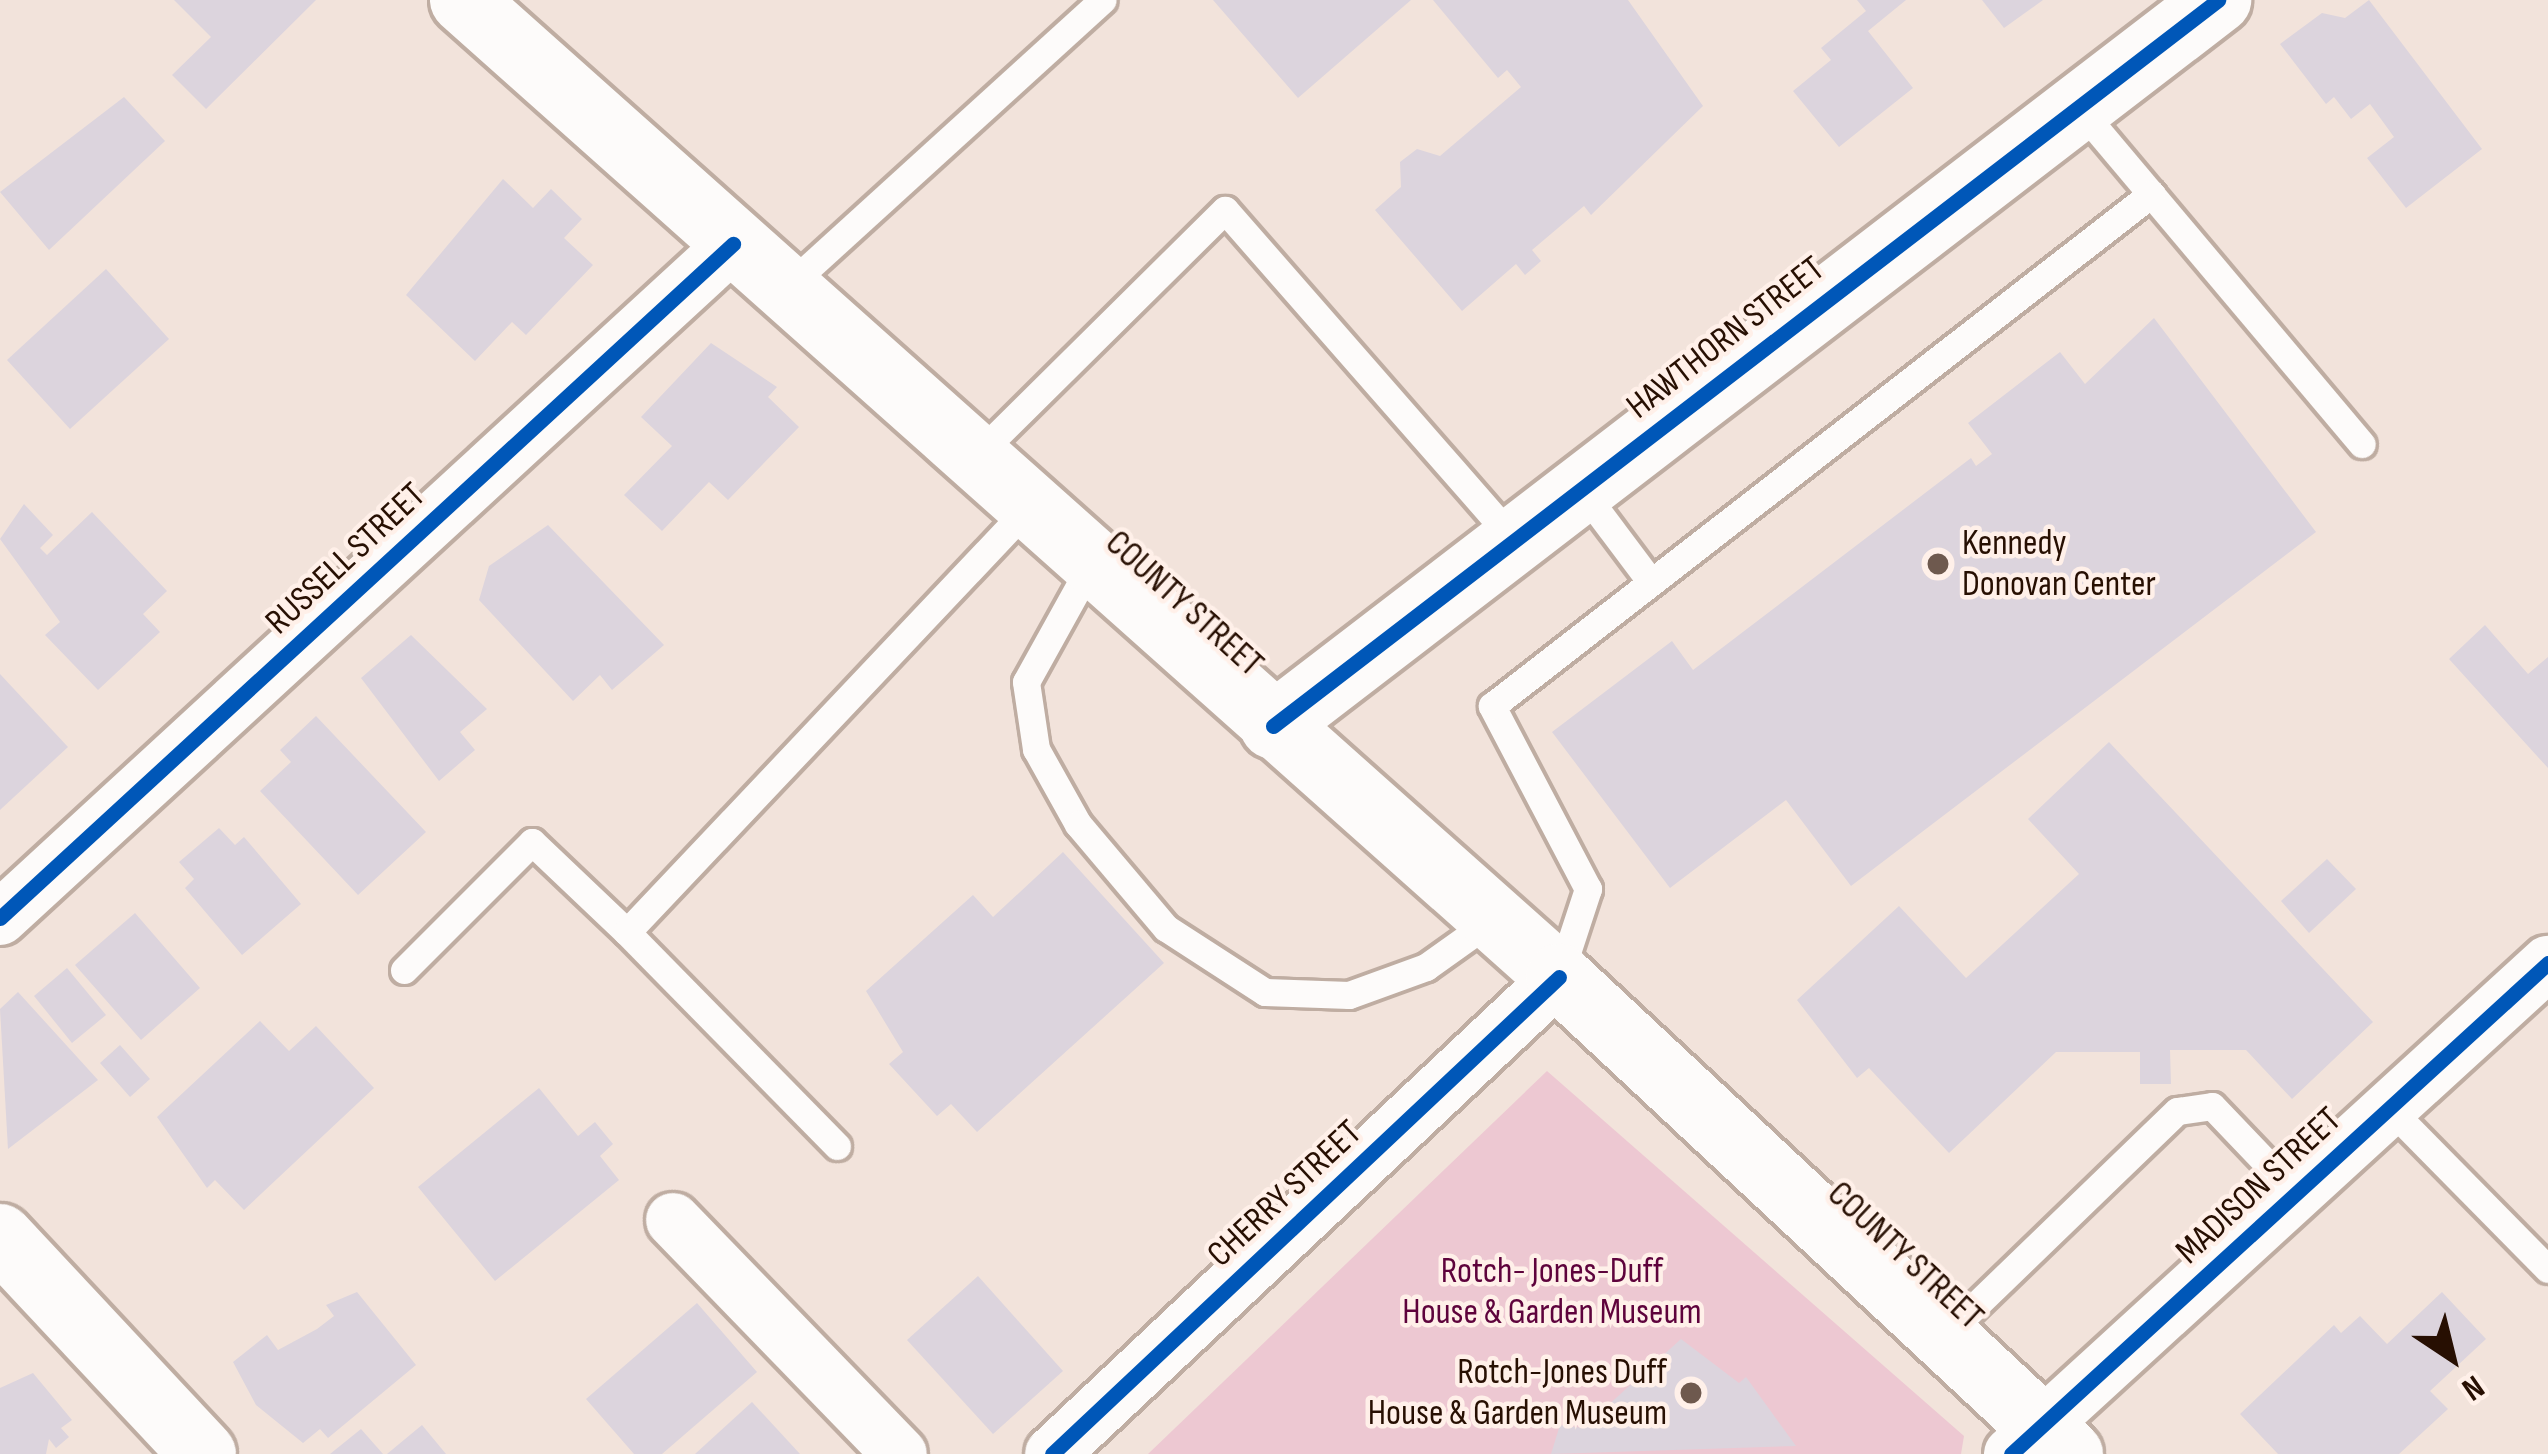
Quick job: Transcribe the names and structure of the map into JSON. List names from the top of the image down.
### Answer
{
  "streets": {
    "main road": ["HAWTHORN STREET", "COUNTY STREET"],
    "street": ["RUSSELL STREET", "MADISON STREET", "CHERRY STREET"]
  },
  "crossings": [
    ["HAWTHORN STREET", "COUNTY STREET"],
    ["RUSSELL STREET", "COUNTY STREET"],
    ["COUNTY STREET", "MADISON STREET"],
    ["COUNTY STREET", "CHERRY STREET"]
  ],
  "parks": ["Rotch- Jones-Duff House & Garden Museum"],
  "places": ["Kennedy Donovan Center", "Rotch-Jones Duff House & Garden Museum"],
  "north": "bottom right"
}
